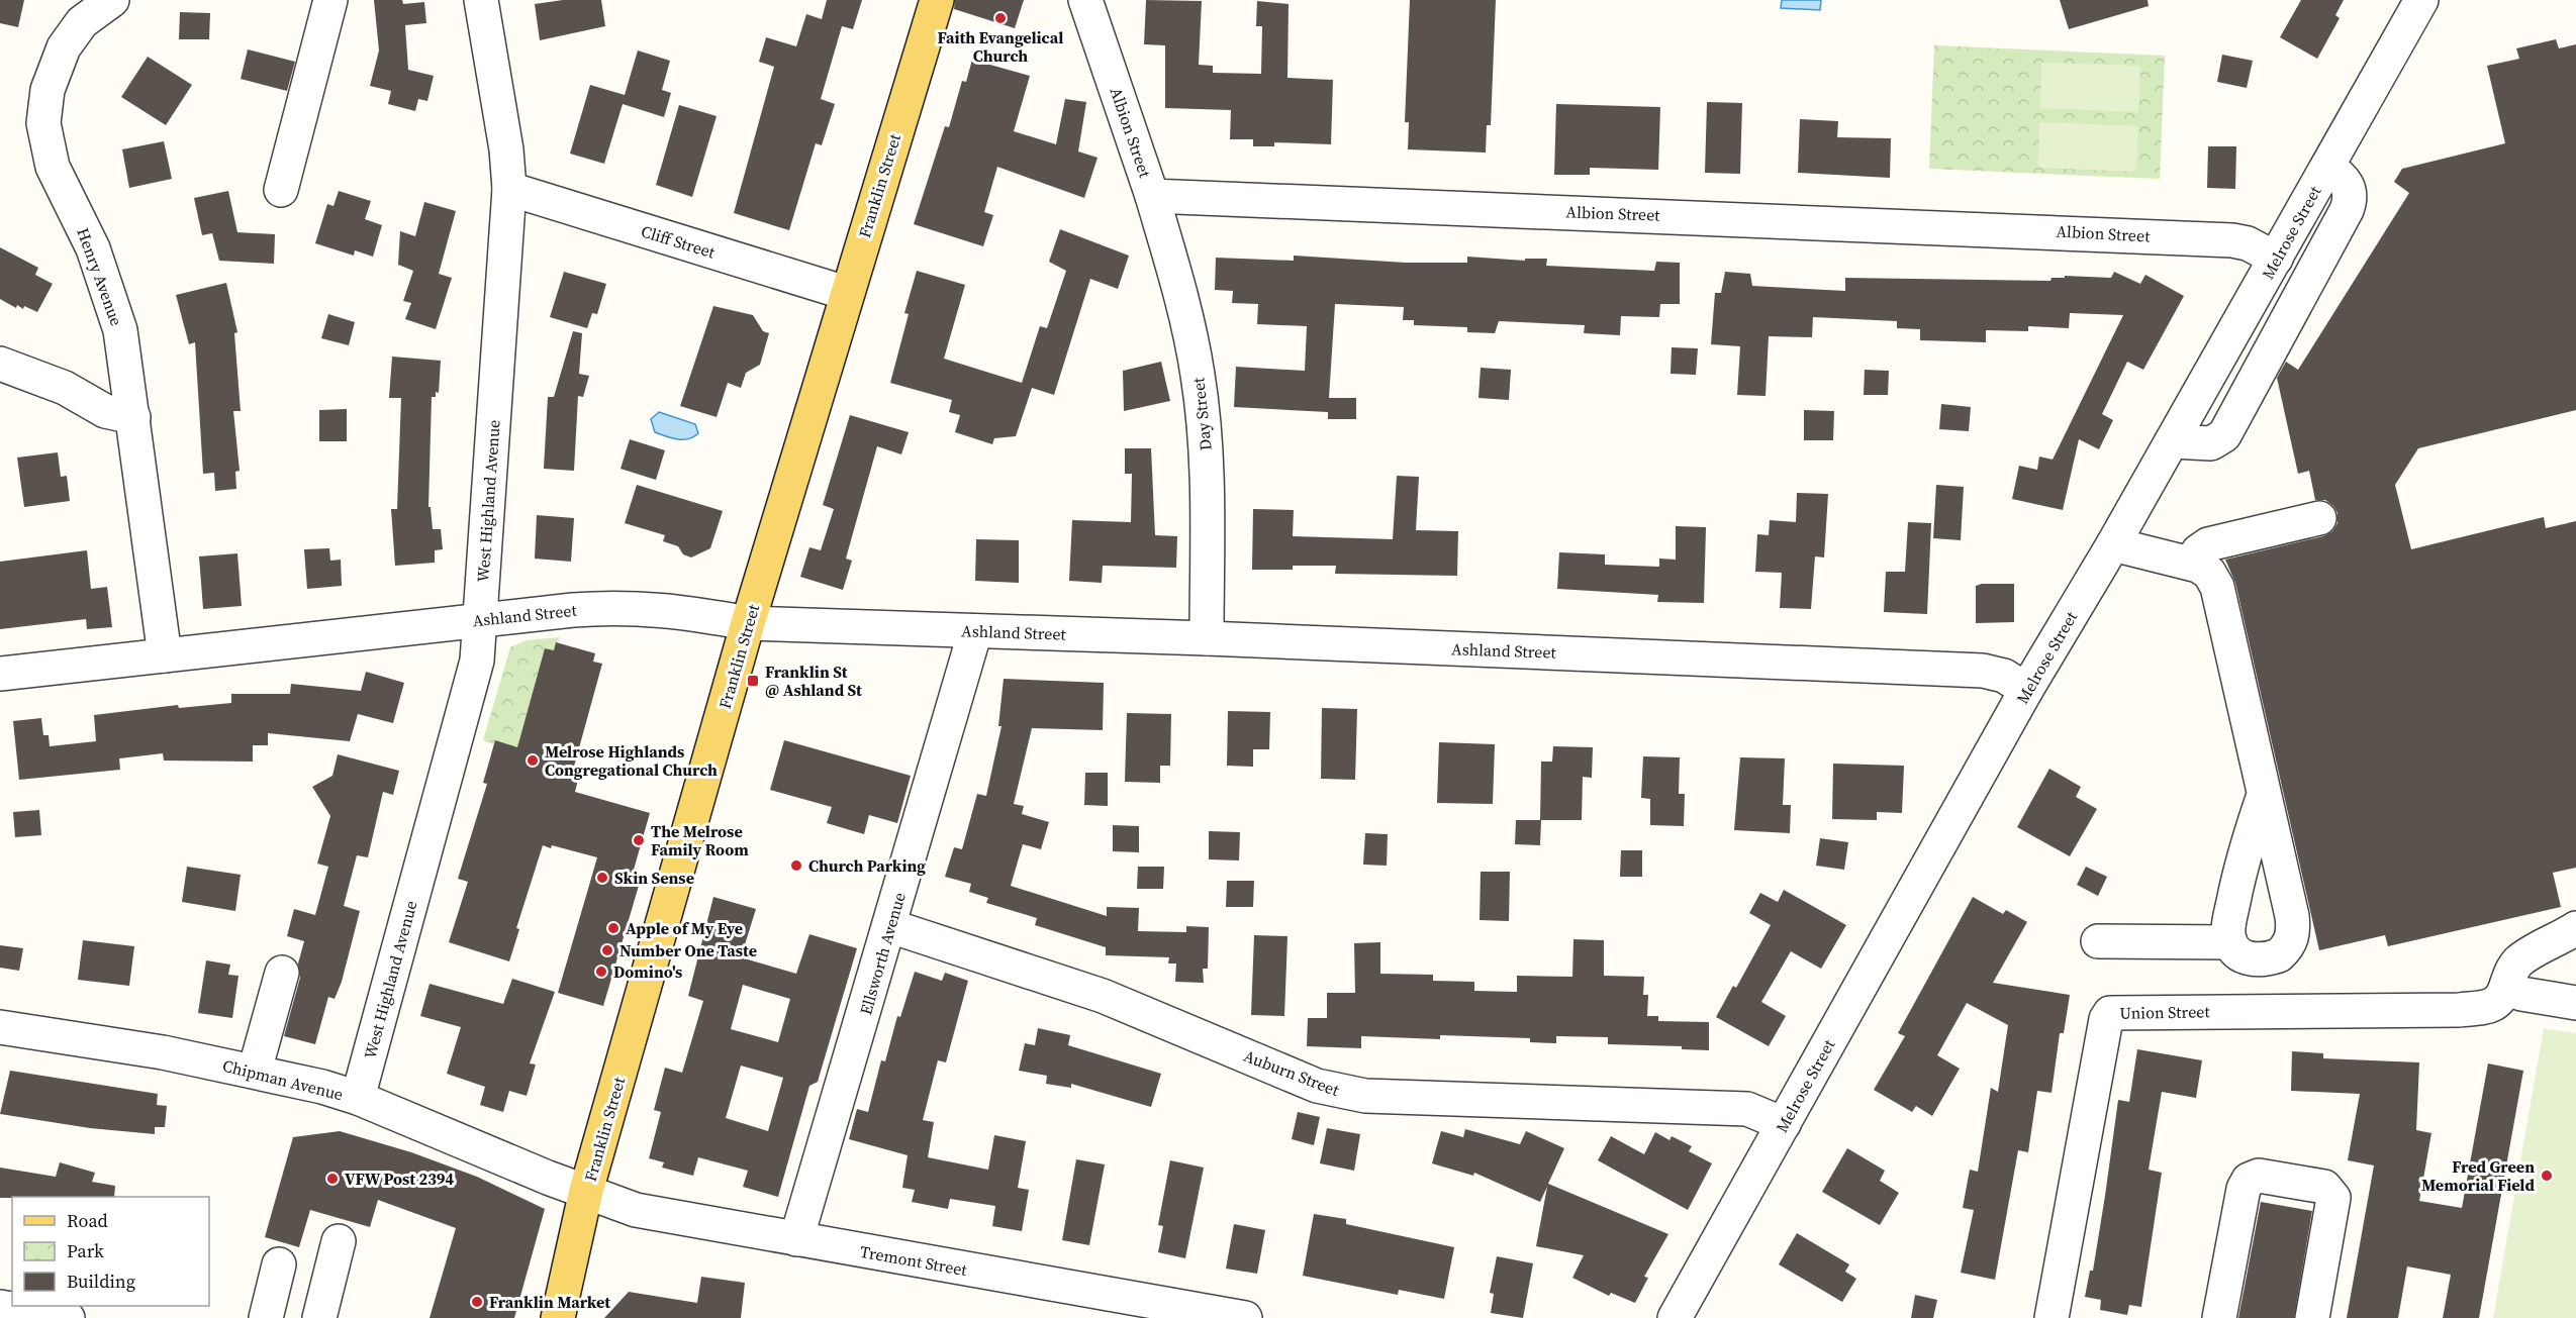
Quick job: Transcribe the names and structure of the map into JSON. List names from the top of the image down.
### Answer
{
  "streets": {
    "main road": ["Franklin Street"],
    "street": [
      "Albion Street",
      "Melrose Street",
      "Cliff Street",
      "Henry Avenue",
      "Day Street",
      "West Highland Avenue",
      "Ashland Street",
      "Ellsworth Avenue",
      "Union Street",
      "Auburn Street",
      "Chipman Avenue",
      "Tremont Street"
    ]
  },
  "crossings": [
    ["Albion Street", "Melrose Street"],
    ["Albion Street", "Day Street"],
    ["Franklin Street", "Cliff Street"],
    ["Franklin Street", "Ashland Street"],
    ["Franklin Street", "Chipman Avenue"],
    ["Franklin Street", "Tremont Street"],
    ["Melrose Street", "Ashland Street"],
    ["Melrose Street", "Auburn Street"],
    ["Cliff Street", "West Highland Avenue"],
    ["Henry Avenue", "Ashland Street"],
    ["Day Street", "Ashland Street"],
    ["West Highland Avenue", "Ashland Street"],
    ["West Highland Avenue", "Chipman Avenue"],
    ["Ashland Street", "Ellsworth Avenue"],
    ["Ellsworth Avenue", "Auburn Street"],
    ["Ellsworth Avenue", "Tremont Street"],
    ["Chipman Avenue", "Tremont Street"]
  ],
  "places": {
    "other": [
      "Faith Evangelical Church",
      "Melrose Highlands Congregational Church",
      "The Melrose Family Room",
      "Church Parking",
      "Skin Sense",
      "Apple of My Eye",
      "Number One Taste",
      "Domino's",
      "Fred Green Memorial Field",
      "VFW Post 2394",
      "Franklin Market"
    ],
    "transit": ["Franklin St @ Ashland St"]
  },
  "legend": ["Road", "Park", "Building"]
}
